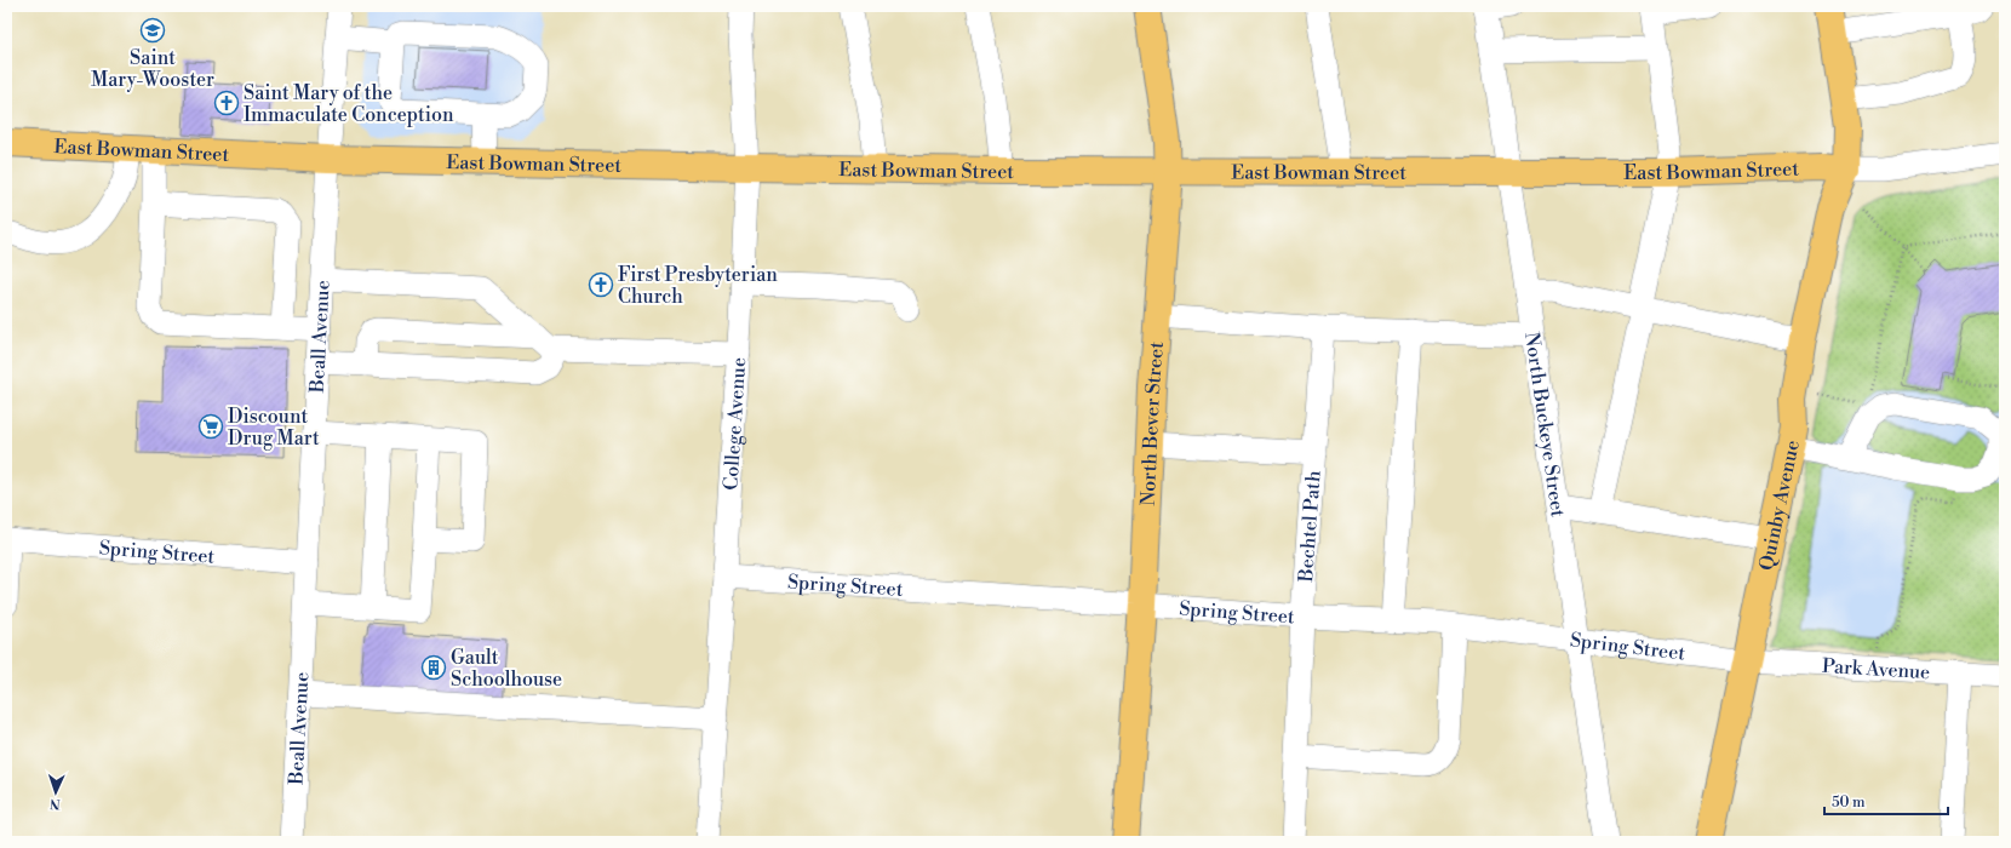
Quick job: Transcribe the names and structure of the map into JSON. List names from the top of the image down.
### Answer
{
  "streets": {
    "main road": ["East Bowman Street", "North Bever Street", "Quinby Avenue"],
    "street": [
      "Beall Avenue",
      "College Avenue",
      "North Buckeye Street",
      "Bechtel Path",
      "Spring Street",
      "Park Avenue"
    ]
  },
  "crossings": [
    ["East Bowman Street", "Beall Avenue"],
    ["East Bowman Street", "College Avenue"],
    ["East Bowman Street", "North Bever Street"],
    ["East Bowman Street", "North Buckeye Street"],
    ["East Bowman Street", "Quinby Avenue"],
    ["Beall Avenue", "Spring Street"],
    ["College Avenue", "Spring Street"],
    ["North Bever Street", "Spring Street"],
    ["North Buckeye Street", "Spring Street"],
    ["Quinby Avenue", "Spring Street"],
    ["Quinby Avenue", "Park Avenue"],
    ["Bechtel Path", "Spring Street"],
    ["Spring Street", "Park Avenue"]
  ],
  "places": {
    "school or university": ["Saint Mary-Wooster"],
    "church": ["Saint Mary of the Immaculate Conception", "First Presbyterian Church"],
    "supermarket": ["Discount Drug Mart"],
    "building": ["Gault Schoolhouse"]
  },
  "scale_bar": "50 m",
  "north": "bottom"
}
